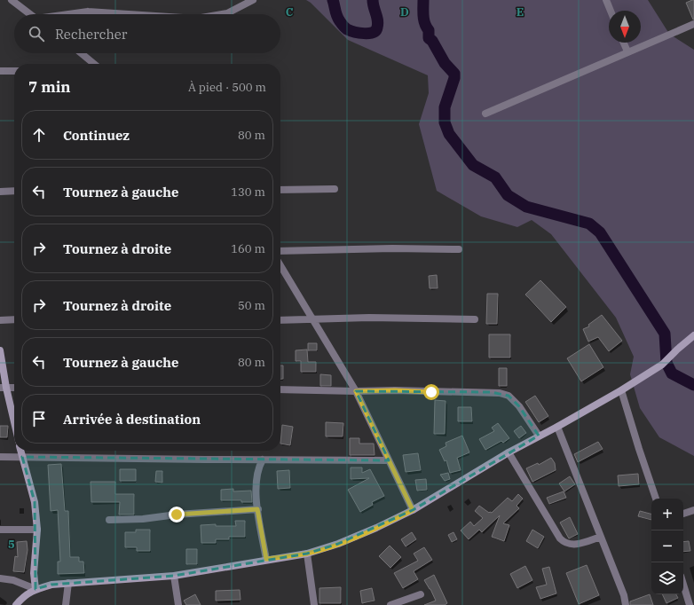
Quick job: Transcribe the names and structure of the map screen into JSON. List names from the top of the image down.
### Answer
{
  "north": "bottom",
  "page": {
    "search": "Rechercher",
    "heading": ["7 min", "À pied · 500 m"],
    "list": [
      ["Continuez", "80 m"],
      ["Tournez à gauche", "130 m"],
      ["Tournez à droite", "160 m"],
      ["Tournez à droite", "50 m"],
      ["Tournez à gauche", "80 m"],
      "Arrivée à destination"
    ],
    "map_buttons": ["+", "−"]
  },
  "grid": {
    "columns": ["C", "D", "E"],
    "rows": ["5"]
  }
}
